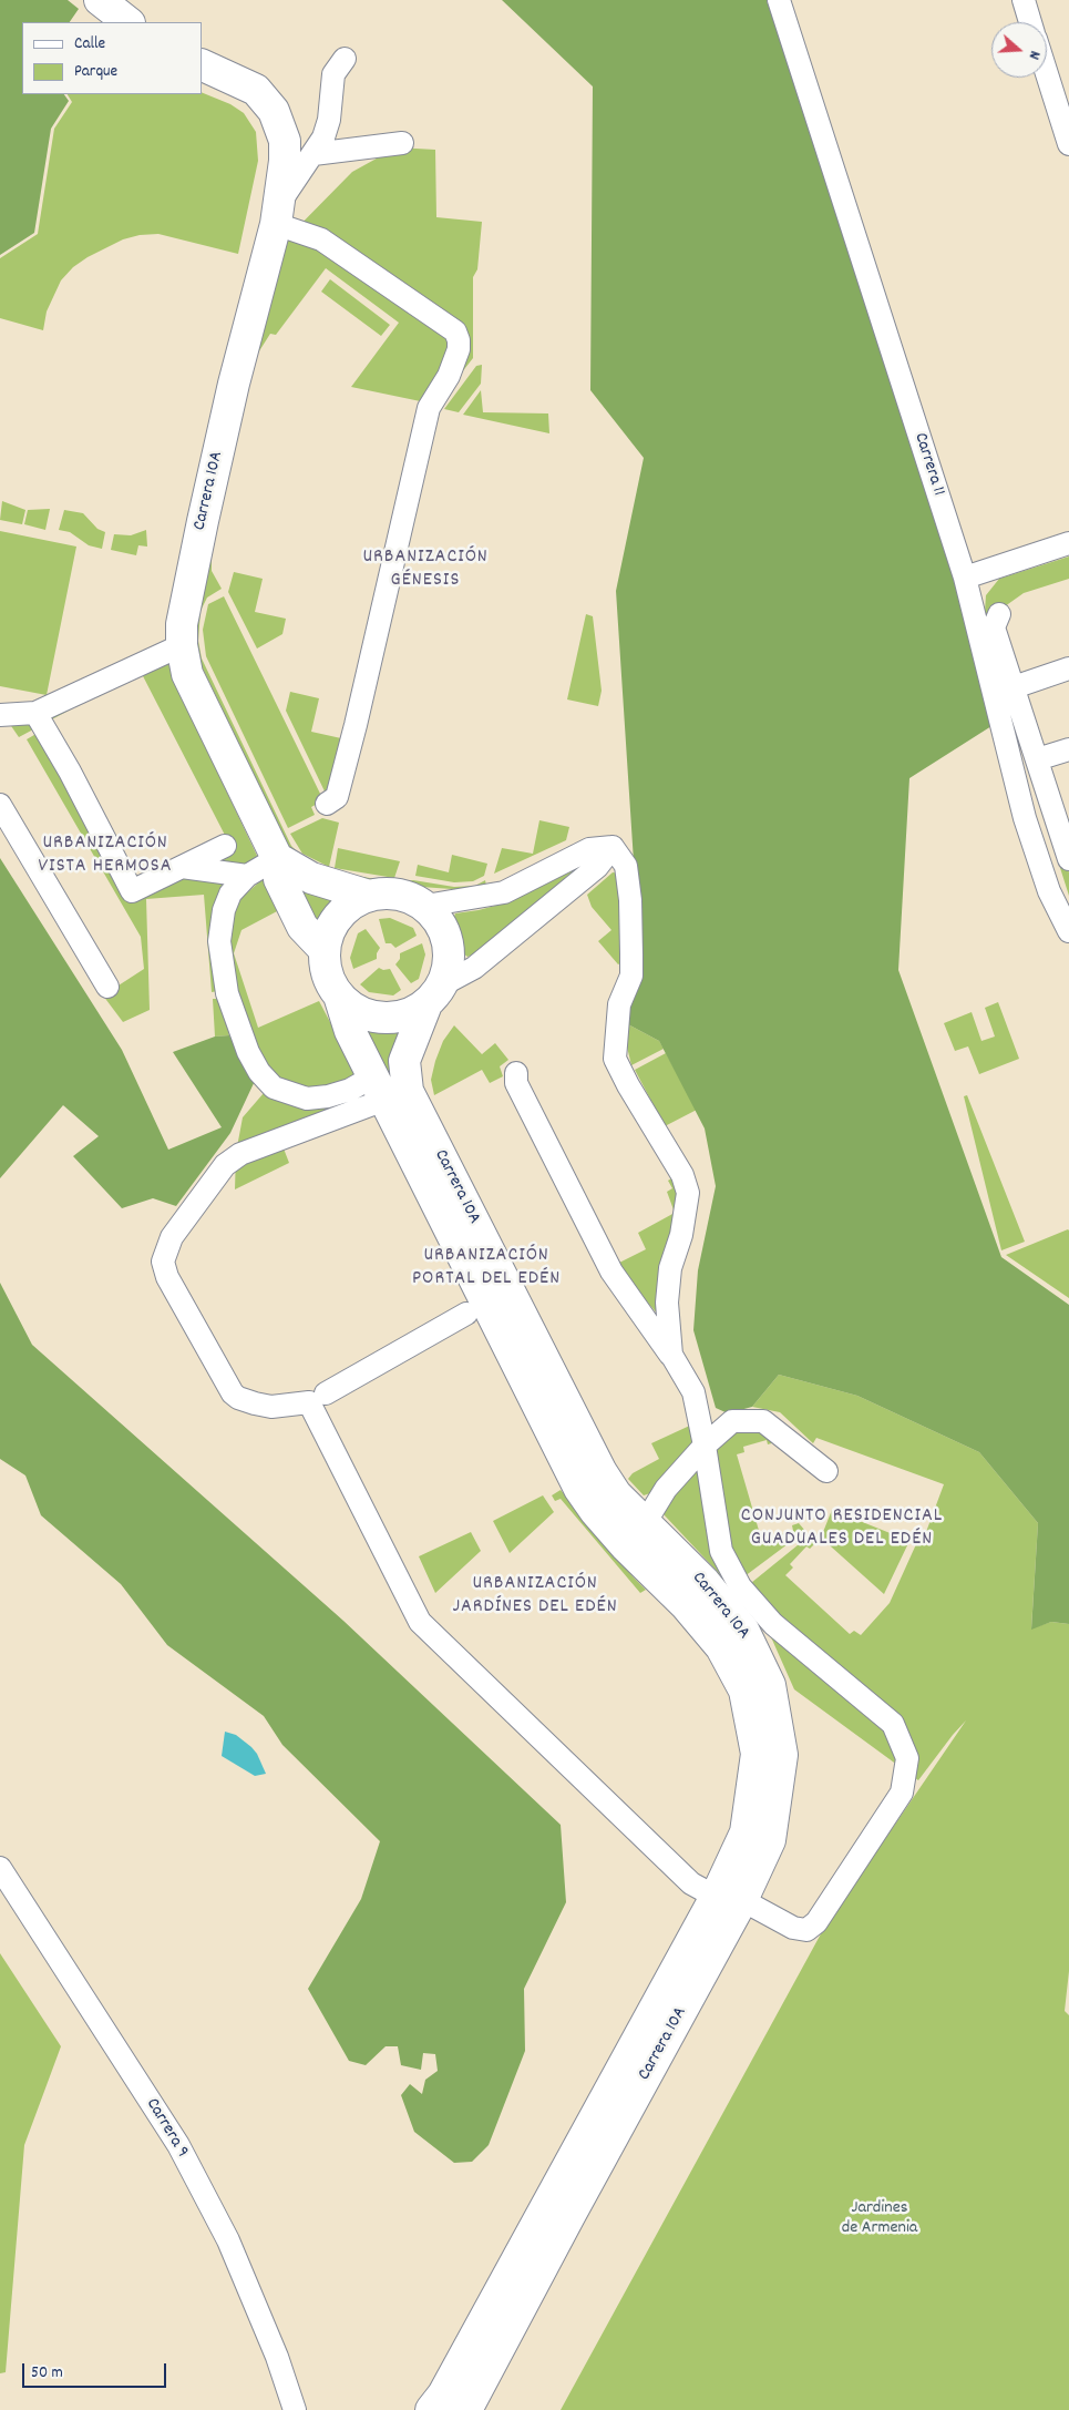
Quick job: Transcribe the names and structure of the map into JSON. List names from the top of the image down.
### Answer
{
  "streets": {
    "street": ["Carrera 11", "Carrera 10A", "Carrera 9"]
  },
  "districts": [
    "URBANIZACIÓN GÉNESIS",
    "URBANIZACIÓN VISTA HERMOSA",
    "URBANIZACIÓN PORTAL DEL EDÉN",
    "CONJUNTO RESIDENCIAL GUADUALES DEL EDÉN",
    "URBANIZACIÓN JARDÍNES DEL EDÉN"
  ],
  "parks": ["Jardines de Armenia"],
  "legend": ["Calle", "Parque"],
  "scale_bar": "50 m",
  "north": "right"
}
